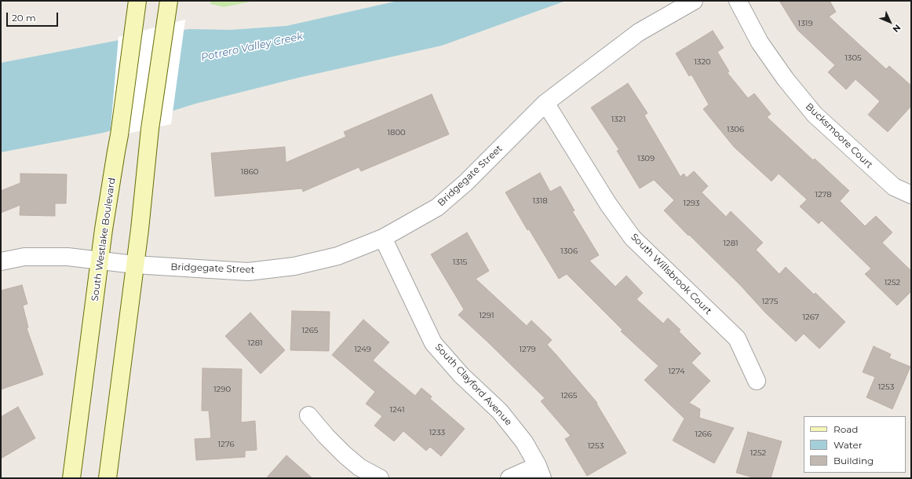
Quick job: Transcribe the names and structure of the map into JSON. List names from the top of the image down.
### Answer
{
  "streets": {
    "main road": ["South Westlake Boulevard"],
    "street": [
      "Bucksmoore Court",
      "Bridgegate Street",
      "South Willsbrook Court",
      "South Clayford Avenue"
    ]
  },
  "crossings": [
    ["Bridgegate Street", "South Westlake Boulevard"],
    ["Bridgegate Street", "South Willsbrook Court"],
    ["Bridgegate Street", "South Clayford Avenue"]
  ],
  "water": ["Potrero Valley Creek"],
  "house_numbers": [
    "1319",
    "1305",
    "1320",
    "1321",
    "1306",
    "1800",
    "1309",
    "1860",
    "1278",
    "1318",
    "1293",
    "1281",
    "1306",
    "1315",
    "1252",
    "1275",
    "1291",
    "1267",
    "1265",
    "1281",
    "1249",
    "1279",
    "1274",
    "1253",
    "1290",
    "1265",
    "1241",
    "1233",
    "1266",
    "1276",
    "1253",
    "1252"
  ],
  "legend": ["Road", "Water", "Building"],
  "scale_bar": "20 m",
  "north": "bottom right"
}
